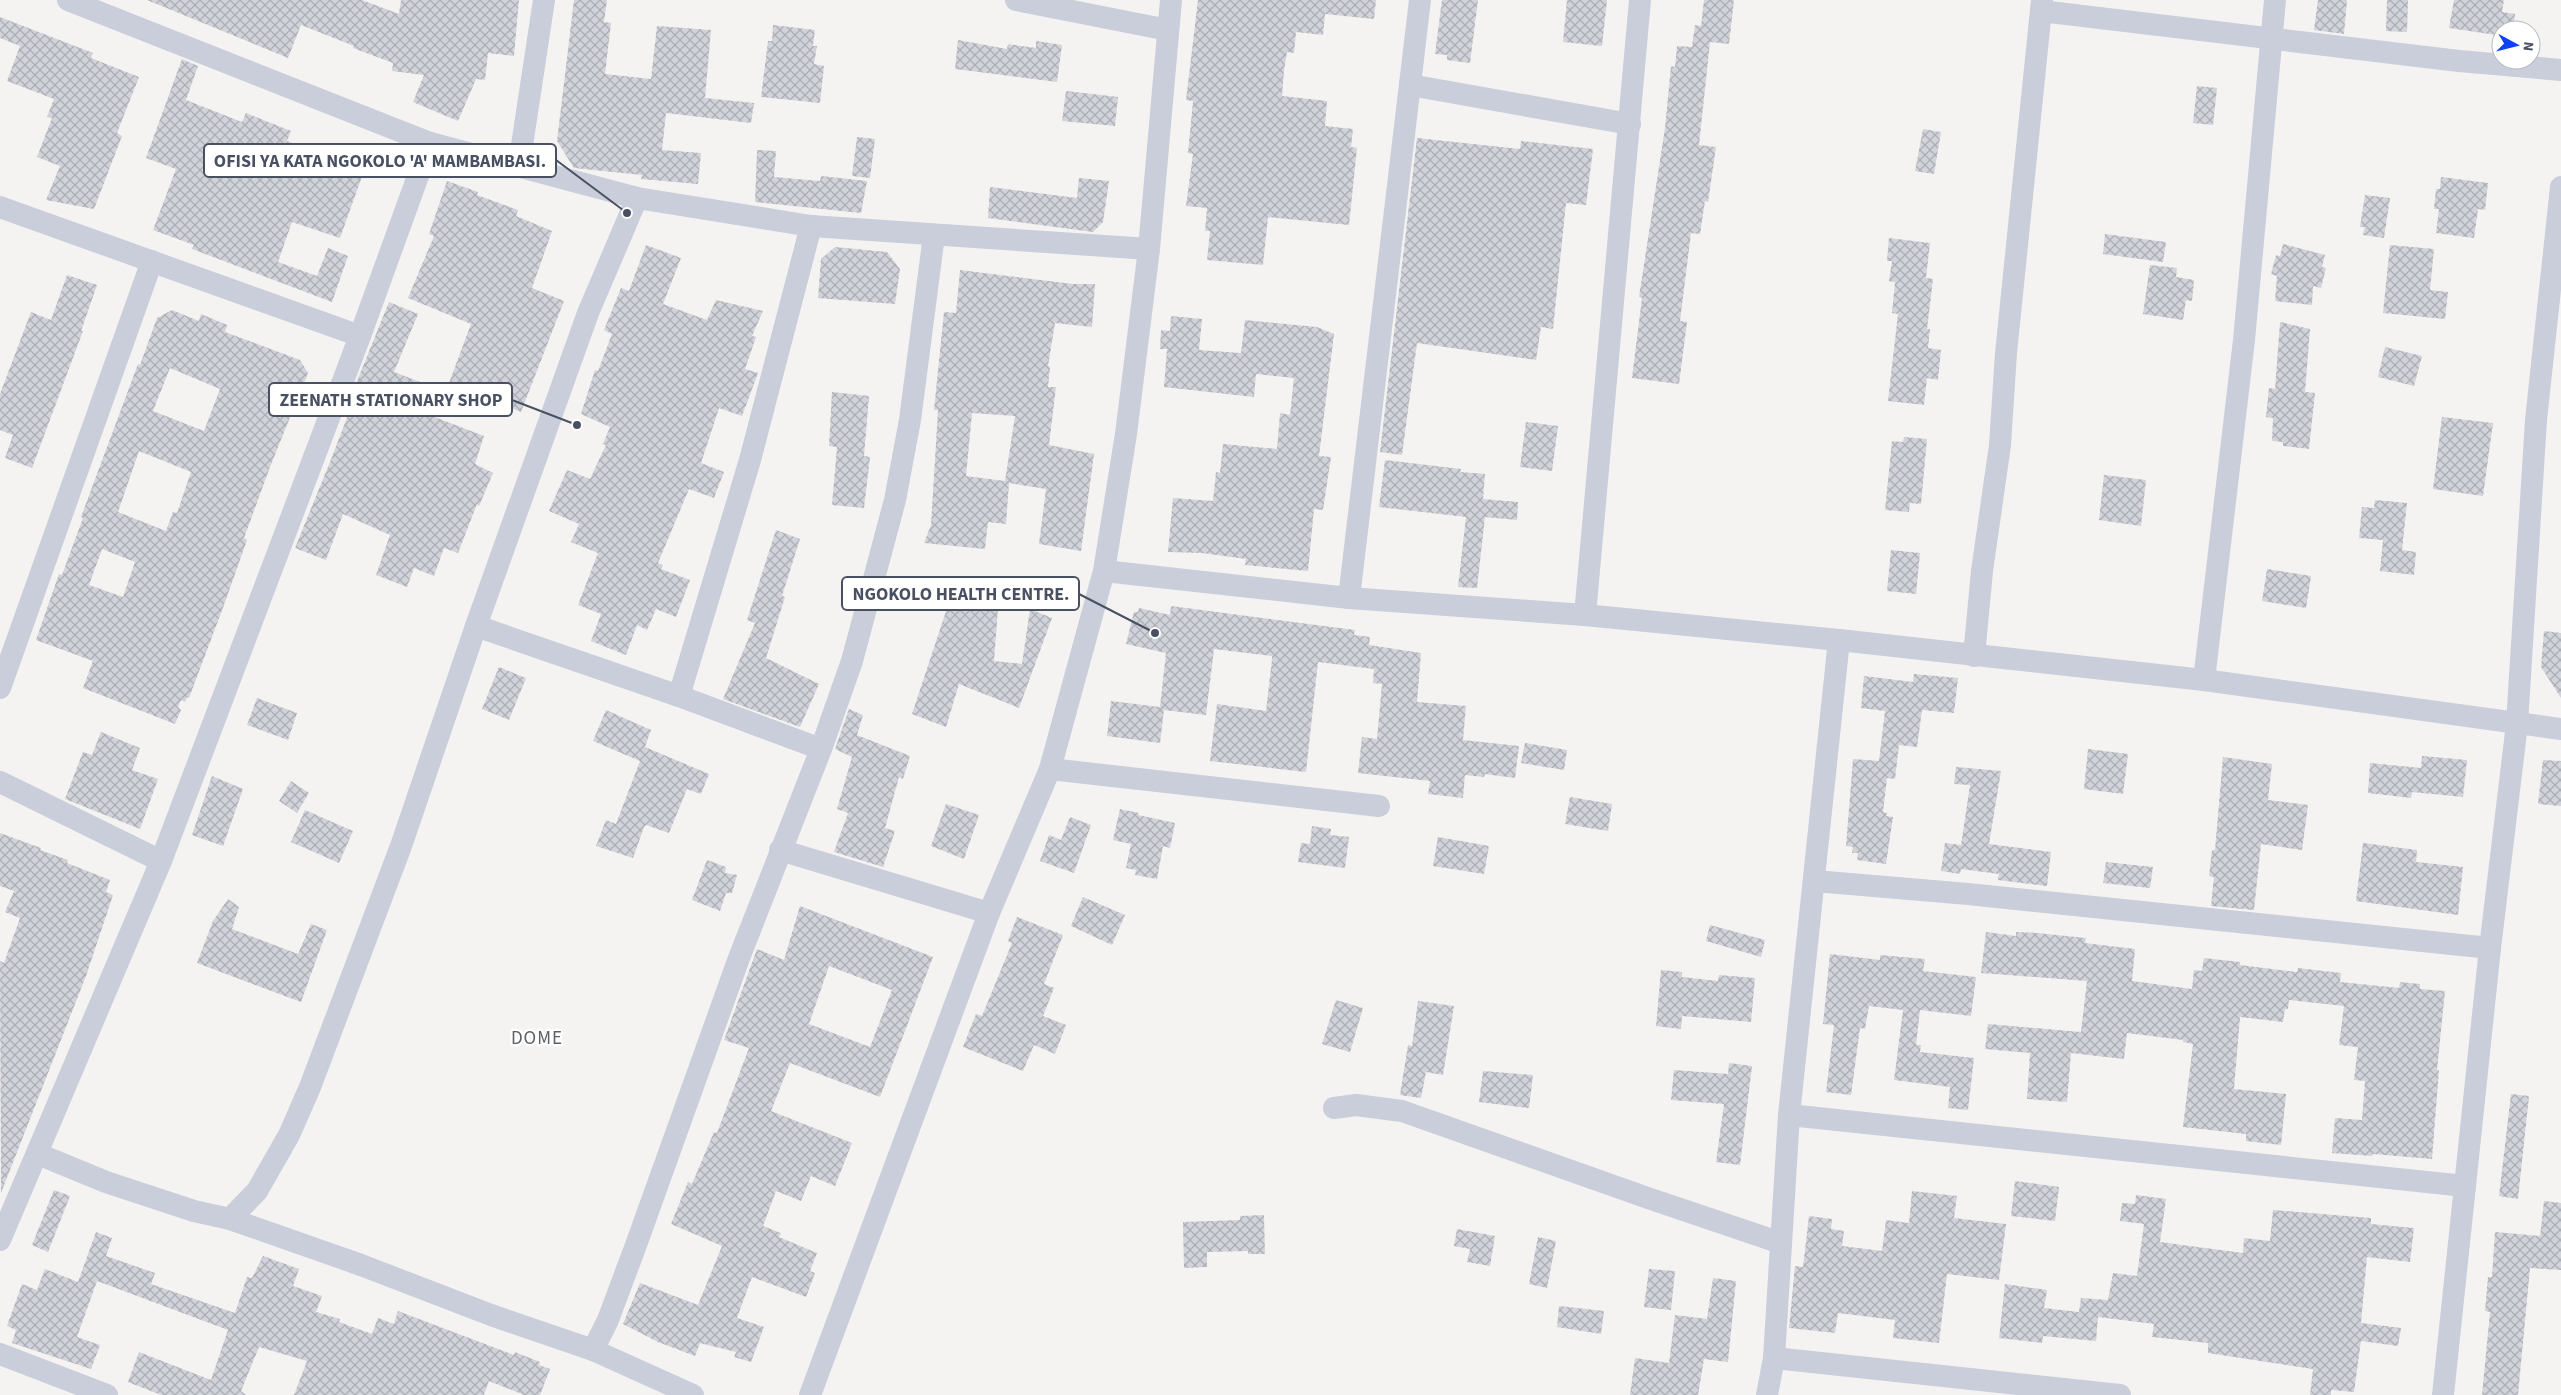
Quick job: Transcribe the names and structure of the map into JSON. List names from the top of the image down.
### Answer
{
  "districts": ["DOME"],
  "places": ["OFISI YA KATA NGOKOLO 'A' MAMBAMBASI.", "ZEENATH STATIONARY SHOP", "NGOKOLO HEALTH CENTRE."],
  "north": "right"
}
